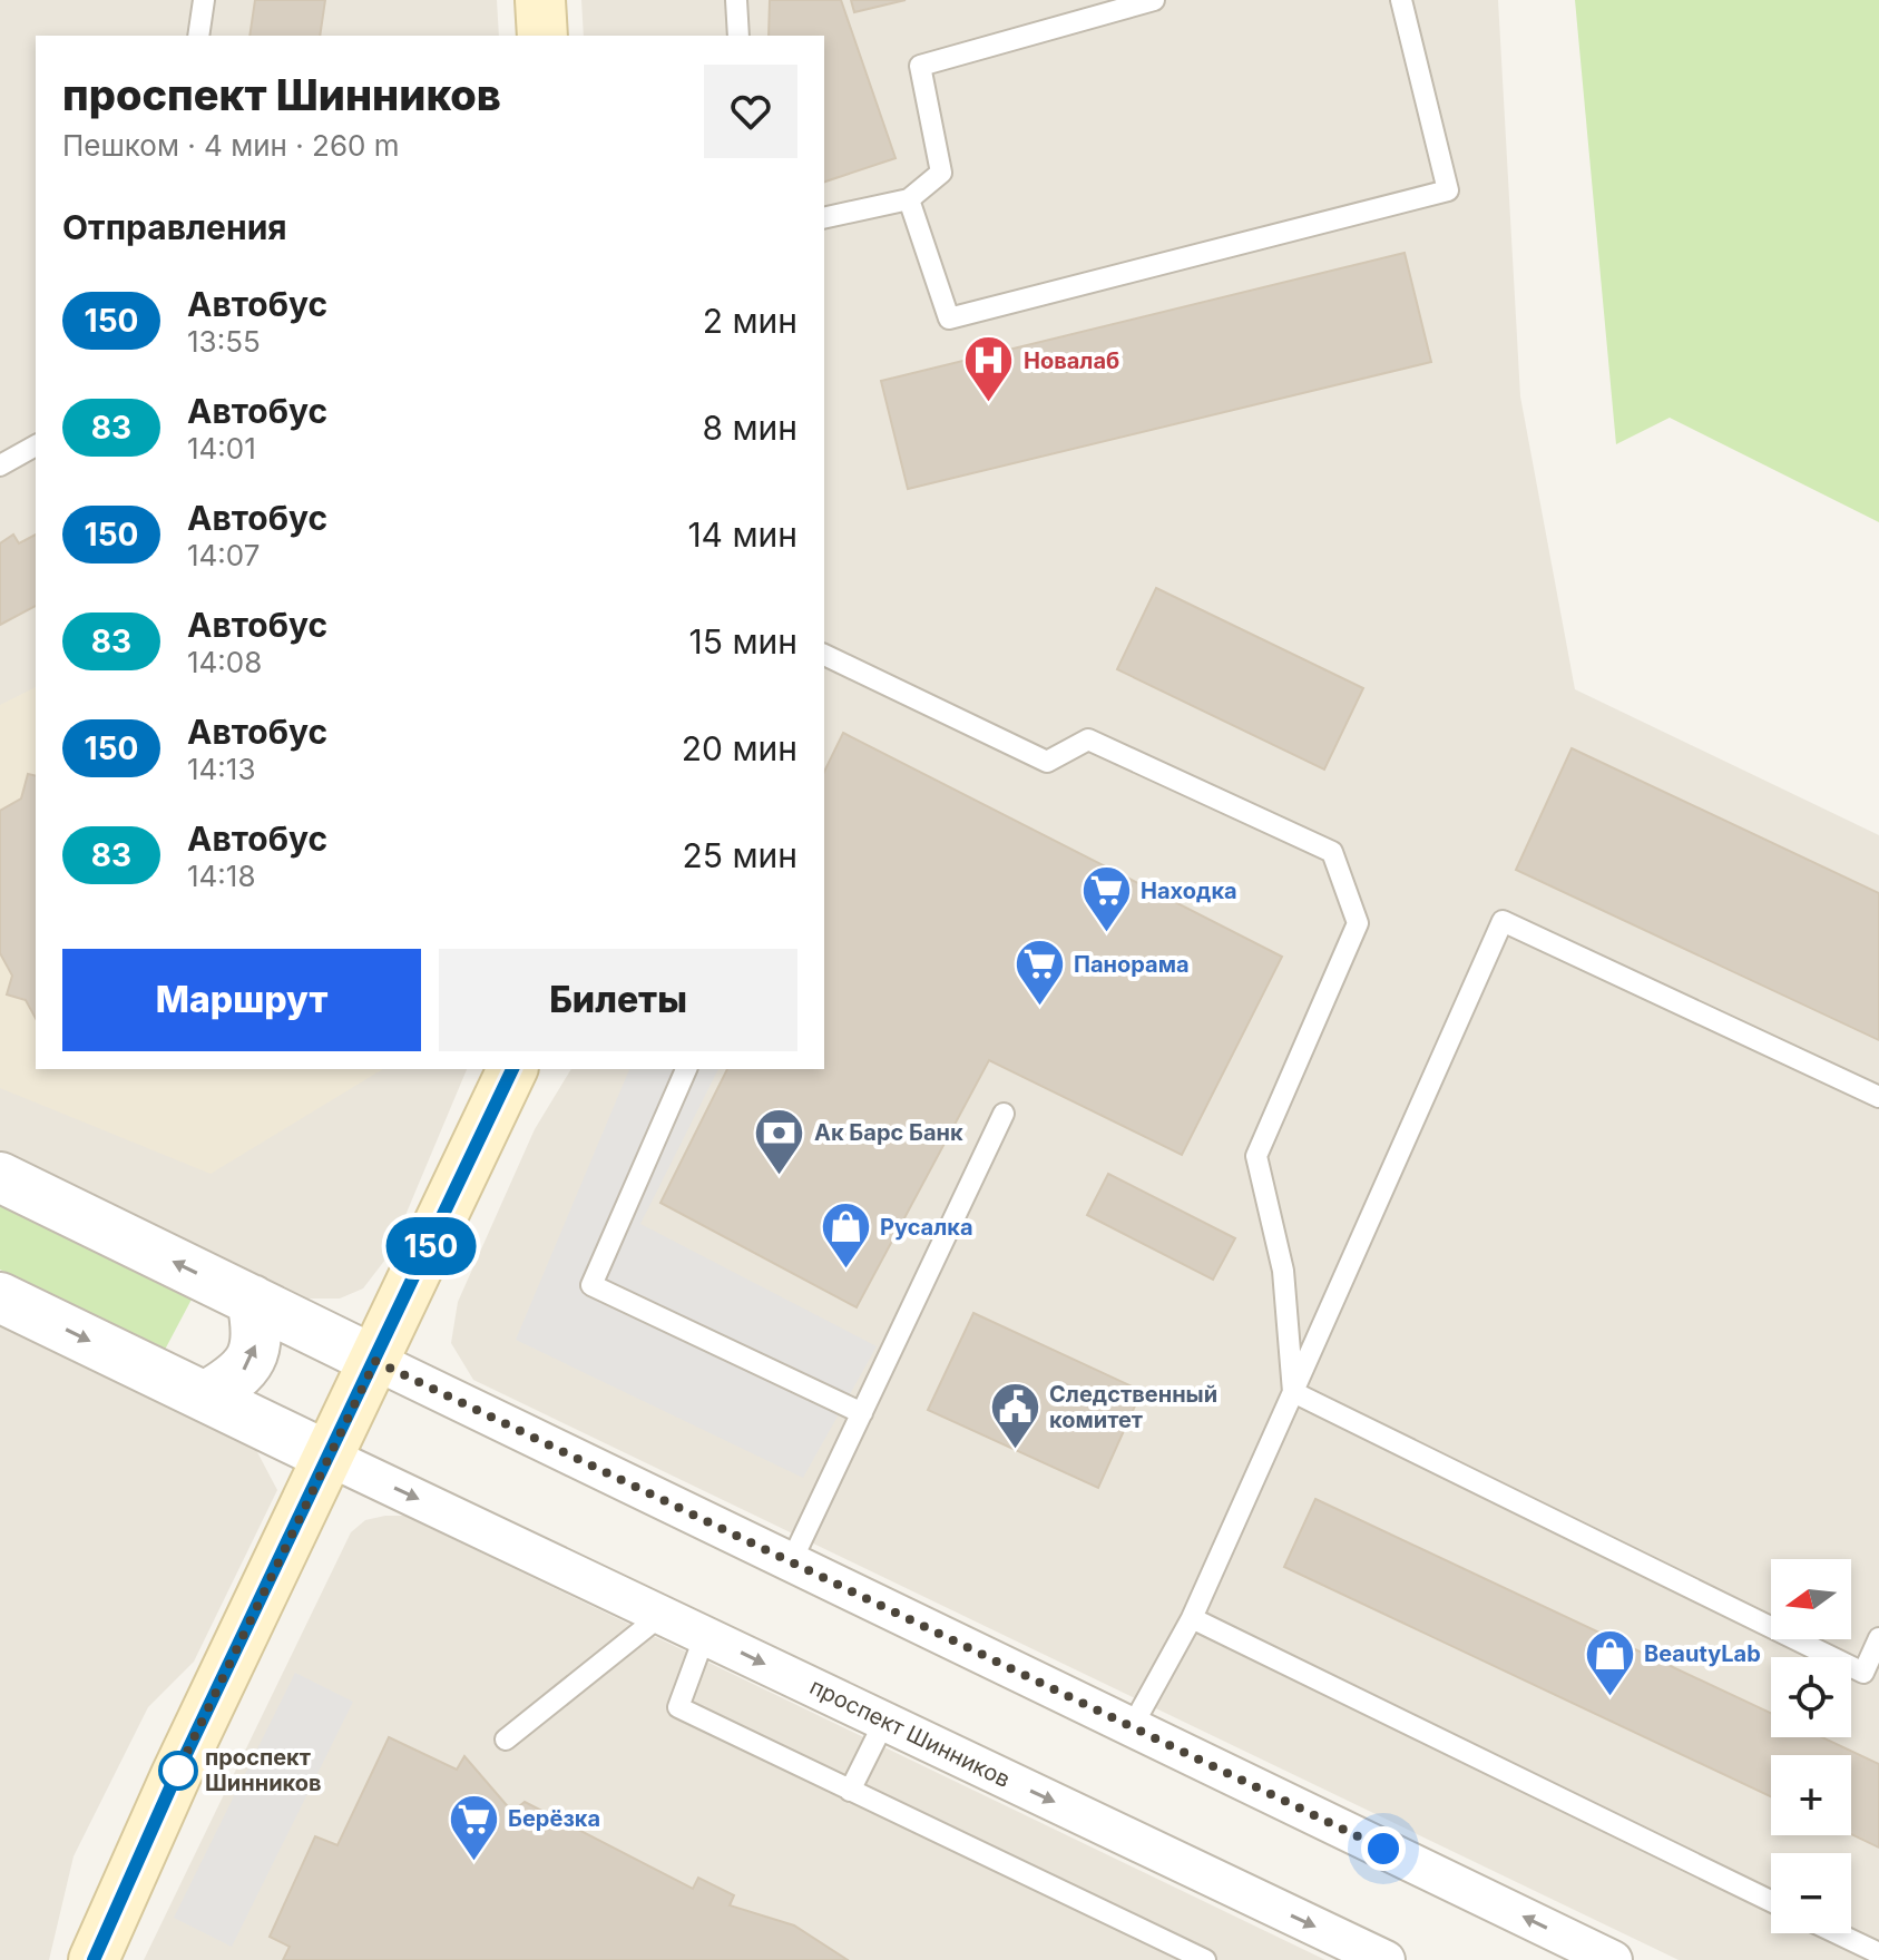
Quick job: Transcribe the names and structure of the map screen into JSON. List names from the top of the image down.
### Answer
{
  "streets": {
    "street": ["проспект Шинников"]
  },
  "places": {
    "hospital": ["Новалаб"],
    "supermarket": ["Находка", "Панорама", "Берёзка"],
    "bank": ["Ак Барс Банк"],
    "shop": ["Русалка", "BeautyLab"],
    "public building": ["Следственный комитет"],
    "other": ["проспект Шинников"]
  },
  "lines": ["bus line 150"],
  "north": "left",
  "page": {
    "on_map": "150",
    "heading": [
      ["проспект Шинников", "Пешком · 4 мин · 260 m"],
      "Отправления"
    ],
    "list": [
      {
        "mark": "150",
        "name": "Автобус",
        "note": "13:55",
        "value": "2 мин"
      },
      {
        "mark": "83",
        "name": "Автобус",
        "note": "14:01",
        "value": "8 мин"
      },
      {
        "mark": "150",
        "name": "Автобус",
        "note": "14:07",
        "value": "14 мин"
      },
      {
        "mark": "83",
        "name": "Автобус",
        "note": "14:08",
        "value": "15 мин"
      },
      {
        "mark": "150",
        "name": "Автобус",
        "note": "14:13",
        "value": "20 мин"
      },
      {
        "mark": "83",
        "name": "Автобус",
        "note": "14:18",
        "value": "25 мин"
      }
    ],
    "buttons": ["Маршрут", "Билеты"],
    "map_buttons": ["+", "−"]
  }
}
